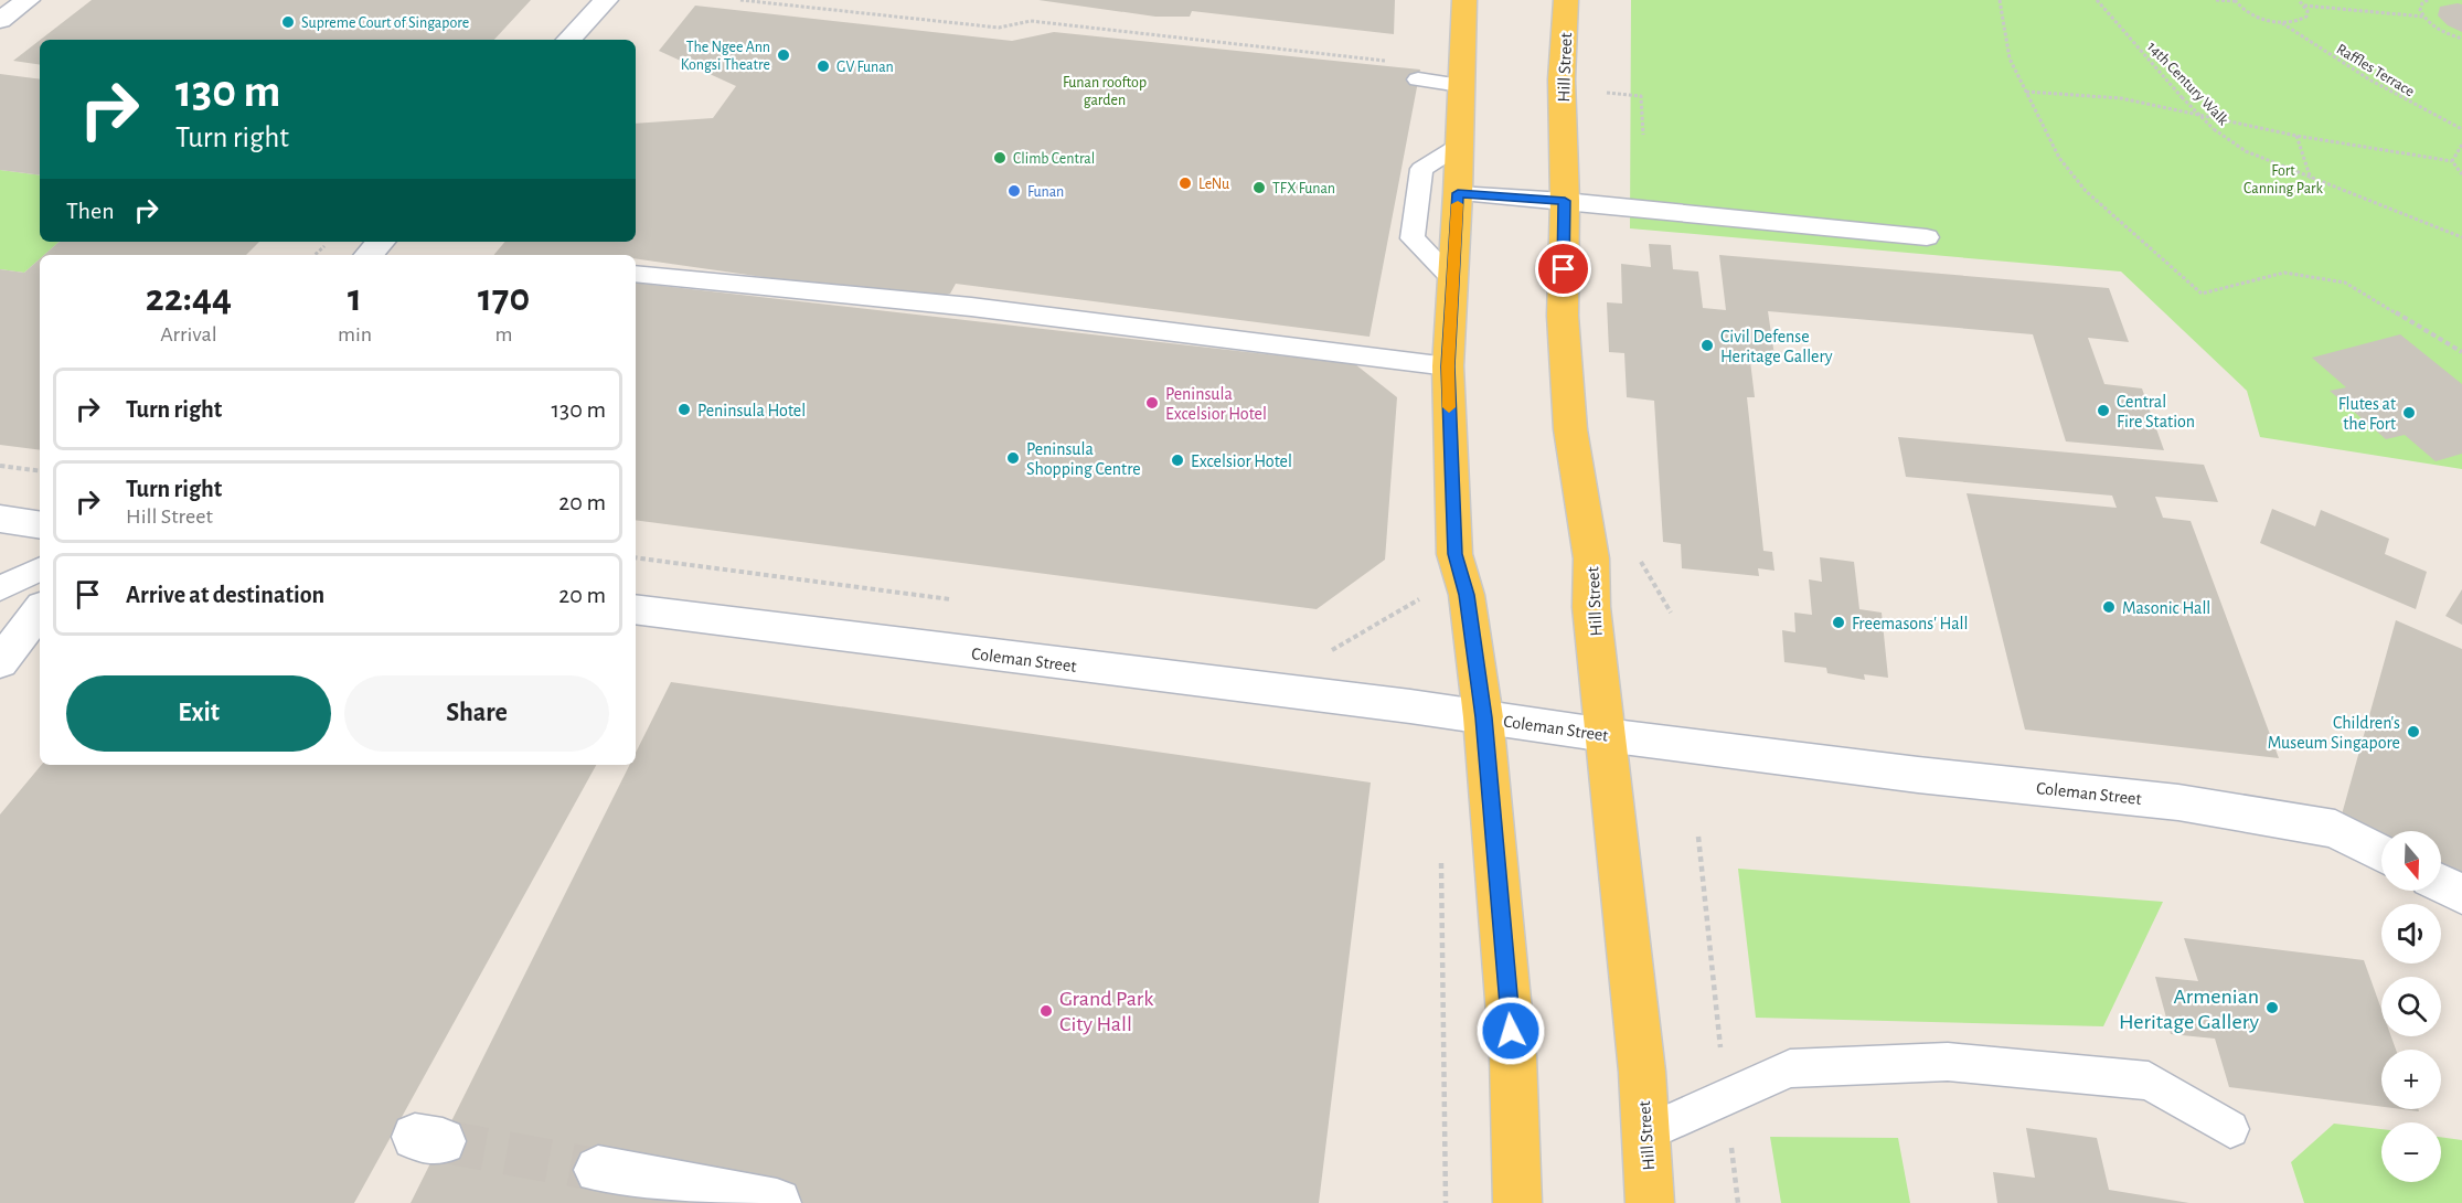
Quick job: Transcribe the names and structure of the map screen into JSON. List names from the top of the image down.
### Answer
{
  "streets": {
    "main road": ["Hill Street"],
    "street": ["Coleman Street"],
    "path": ["Raffles Terrace", "14th Century Walk"]
  },
  "crossings": [
    ["Hill Street", "Coleman Street"]
  ],
  "parks": ["Funan rooftop garden", "Fort Canning Park"],
  "places": [
    "Supreme Court of Singapore",
    "The Ngee Ann Kongsi Theatre",
    "GV Funan",
    "Climb Central",
    "LeNu",
    "TFX Funan",
    "Funan",
    "Civil Defense Heritage Gallery",
    "Peninsula Excelsior Hotel",
    "Peninsula Hotel",
    "Central Fire Station",
    "Flutes at the Fort",
    "Peninsula Shopping Centre",
    "Excelsior Hotel",
    "Masonic Hall",
    "Freemasons' Hall",
    "Children's Museum Singapore",
    "Armenian Heritage Gallery",
    "Grand Park City Hall"
  ],
  "north": "bottom",
  "page": {
    "turn": ["130 m", "Turn right"],
    "then": "Then",
    "eta": [
      "22:44",
      "Arrival",
      "1",
      "min",
      "170",
      "m"
    ],
    "list": [
      {
        "name": "Turn right",
        "value": "130 m"
      },
      {
        "name": "Turn right",
        "note": "Hill Street",
        "value": "20 m"
      },
      {
        "name": "Arrive at destination",
        "value": "20 m"
      }
    ],
    "buttons": ["Exit", "Share"],
    "map_buttons": ["+", "−"]
  }
}
